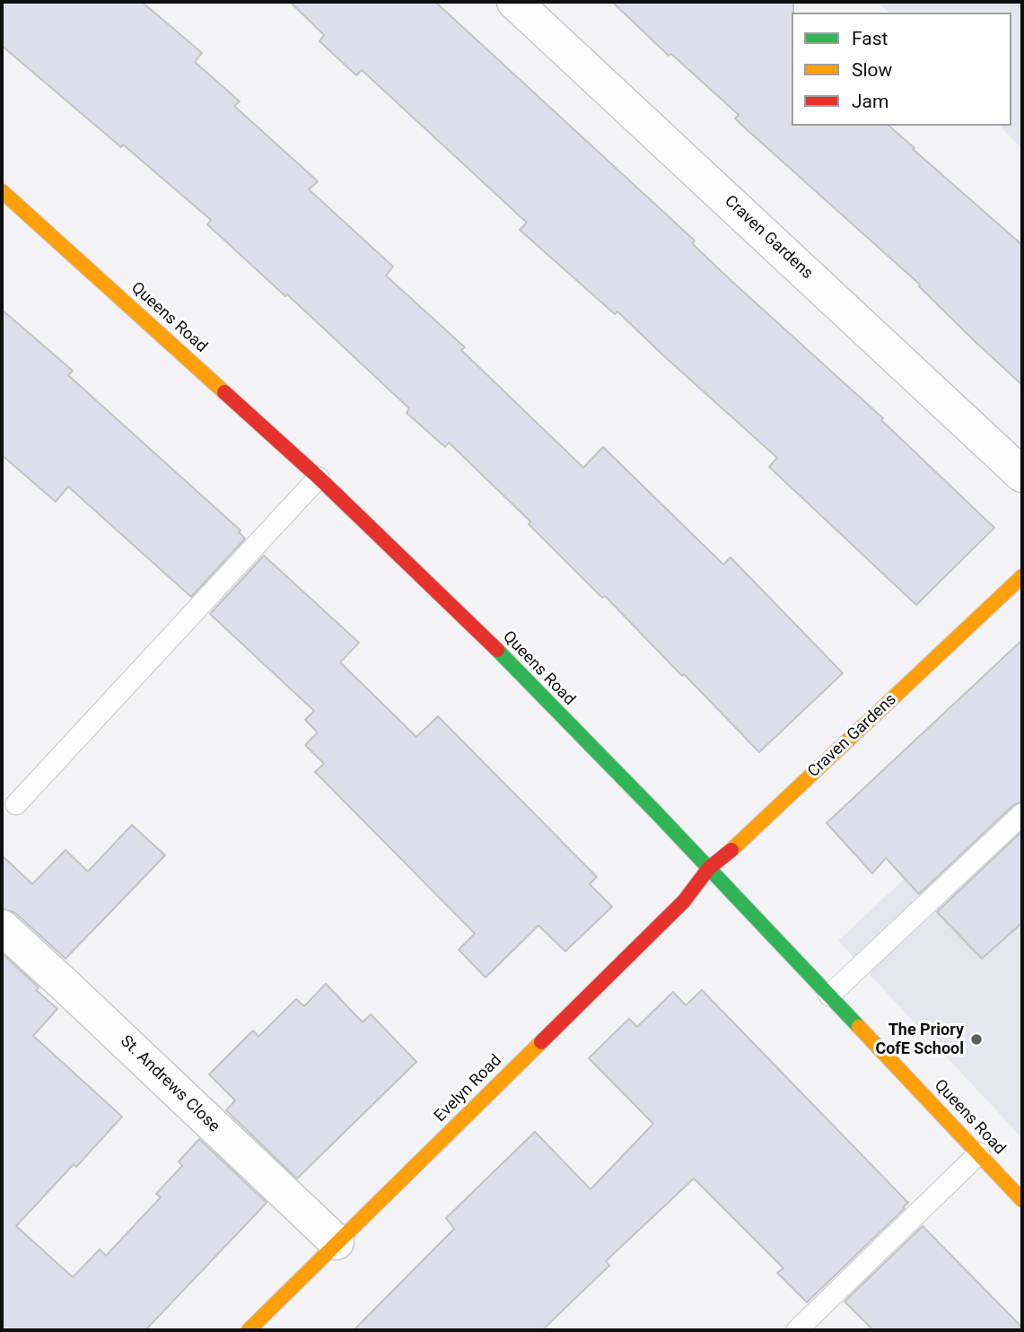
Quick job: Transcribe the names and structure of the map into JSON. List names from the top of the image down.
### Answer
{
  "streets": {
    "street": [
      "Craven Gardens",
      "Queens Road",
      "St. Andrews Close",
      "Evelyn Road"
    ]
  },
  "crossings": [
    ["Craven Gardens", "Queens Road"],
    ["Craven Gardens", "Evelyn Road"],
    ["Queens Road", "Evelyn Road"],
    ["St. Andrews Close", "Evelyn Road"]
  ],
  "places": ["The Priory CofE School"],
  "legend": ["Fast", "Slow", "Jam"]
}
